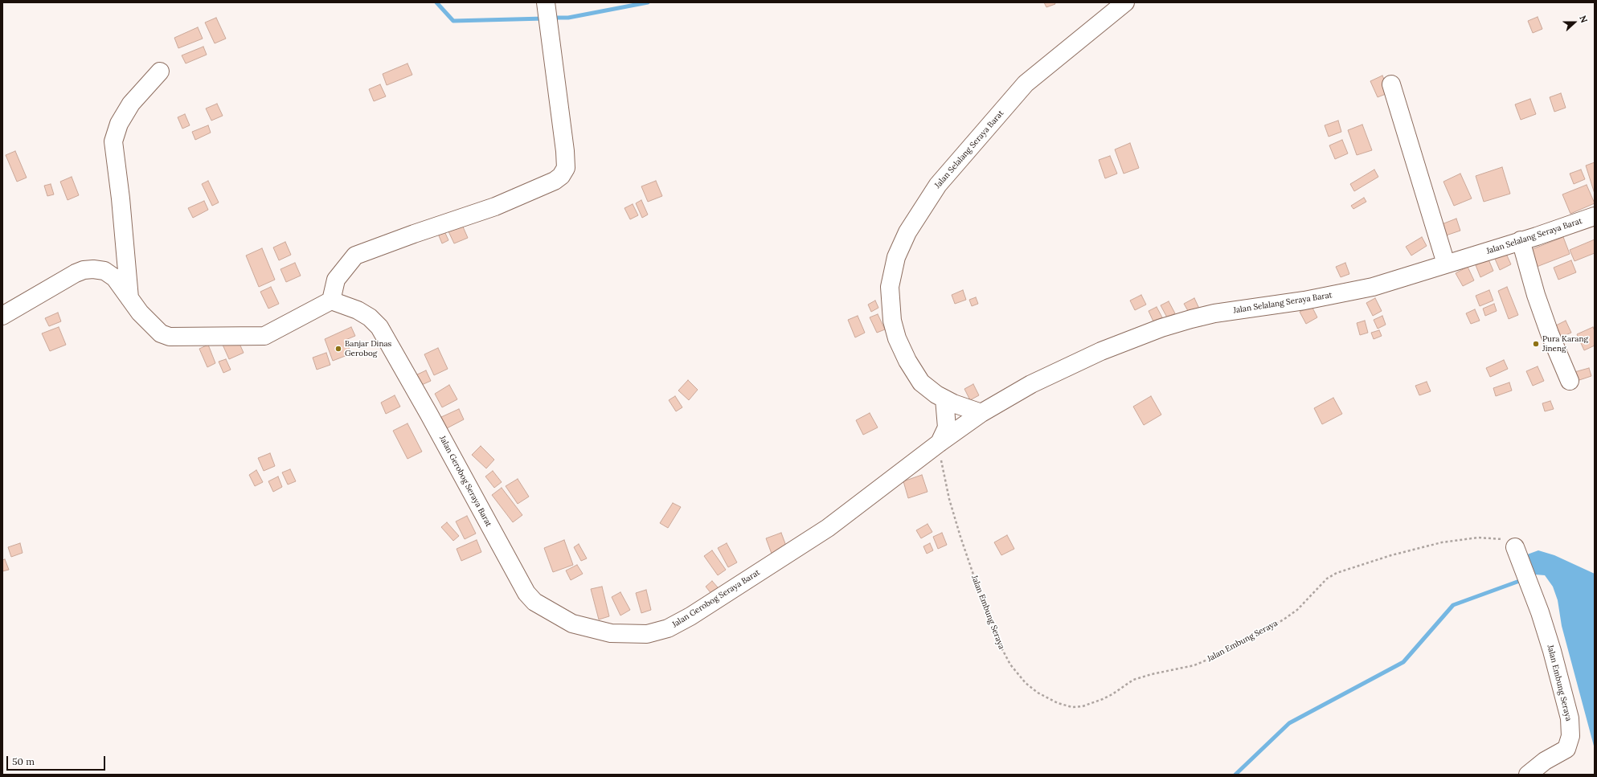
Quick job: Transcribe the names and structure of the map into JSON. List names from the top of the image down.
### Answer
{
  "streets": {
    "street": ["Jalan Selalang Seraya Barat", "Jalan Gerobog Seraya Barat", "Jalan Embung Seraya"]
  },
  "crossings": [
    ["Jalan Selalang Seraya Barat", "Jalan Gerobog Seraya Barat"],
    ["Jalan Selalang Seraya Barat", "Jalan Embung Seraya"],
    ["Jalan Gerobog Seraya Barat", "Jalan Embung Seraya"]
  ],
  "places": ["Pura Karang Jineng", "Banjar Dinas Gerobog"],
  "scale_bar": "50 m",
  "north": "right"
}
